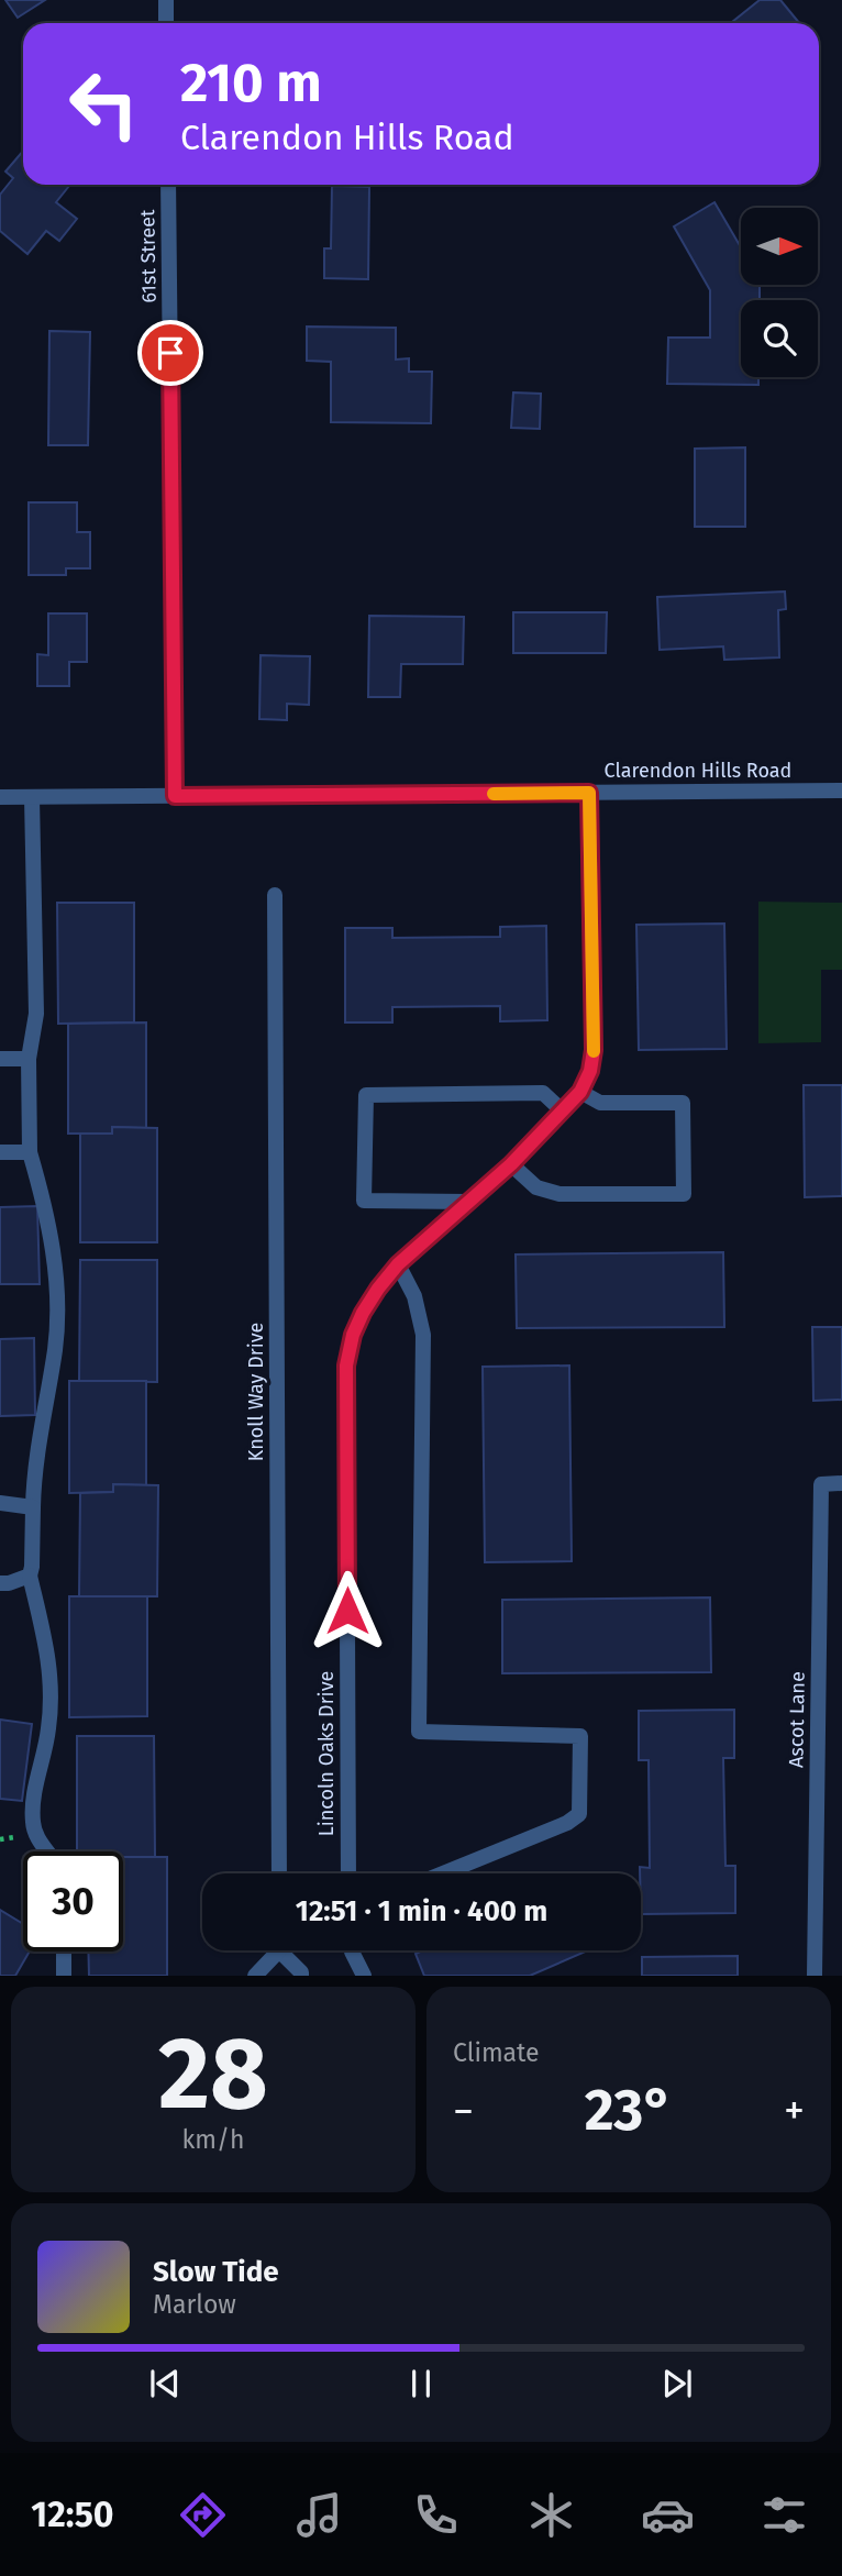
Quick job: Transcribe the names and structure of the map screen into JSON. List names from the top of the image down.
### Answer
{
  "streets": {
    "street": [
      "61st Street",
      "Clarendon Hills Road",
      "Knoll Way Drive",
      "Ascot Lane",
      "Lincoln Oaks Drive"
    ]
  },
  "crossings": [
    ["61st Street", "Clarendon Hills Road"],
    ["Clarendon Hills Road", "Lincoln Oaks Drive"]
  ],
  "north": "right",
  "page": {
    "turn": ["210 m", "Clarendon Hills Road"],
    "limit": "30",
    "trip": "12:51 · 1 min · 400 m",
    "tile": [
      ["28", "km/h"],
      "Climate"
    ],
    "heat": ["−", "23°", "+"],
    "song": ["Slow Tide", "Marlow"],
    "tabs": "12:50"
  }
}
